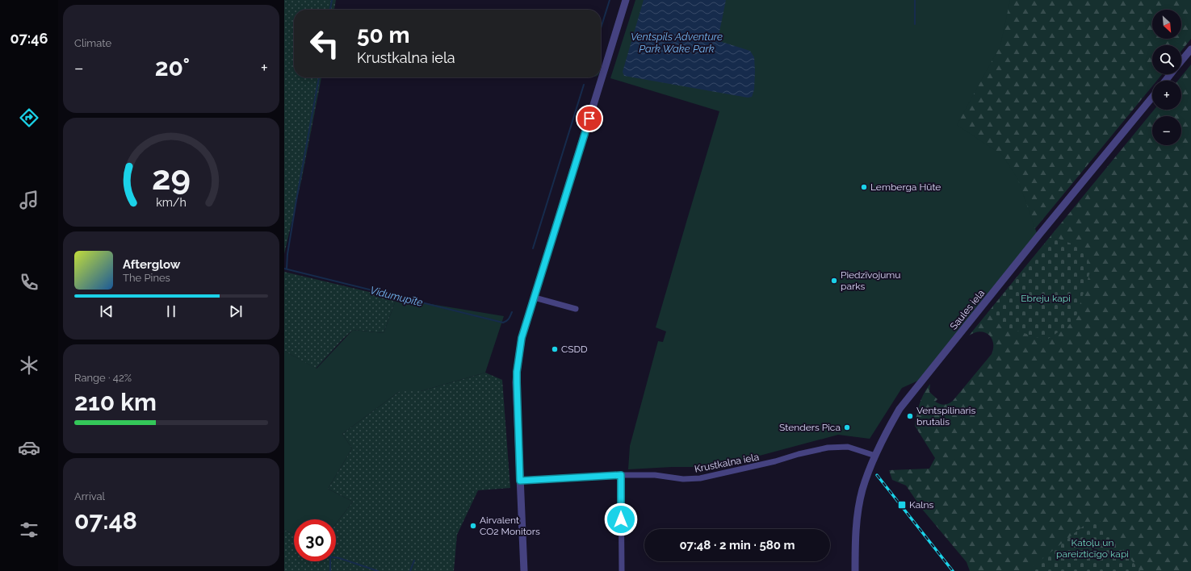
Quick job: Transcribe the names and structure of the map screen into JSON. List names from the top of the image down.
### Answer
{
  "streets": {
    "street": ["Saules iela", "Krustkalna iela"]
  },
  "crossings": [
    ["Saules iela", "Krustkalna iela"]
  ],
  "water": ["Ventspils Adventure Park Wake Park", "Vidumupīte"],
  "parks": ["Ebreju kapi", "Katoļu un pareizticīgo kapi"],
  "places": {
    "other": [
      "Lemberga Hūte",
      "Piedzīvojumu parks",
      "CSDD",
      "Ventspilinaris brutalis",
      "Stenders Pica",
      "Airvalent CO2 Monitors"
    ],
    "transit": ["Kalns"]
  },
  "north": "bottom right",
  "page": {
    "tabs": "07:46",
    "tile": [
      "Climate",
      ["Range · 42%", "210 km"],
      ["Arrival", "07:48"]
    ],
    "map_buttons": ["+", "−"],
    "turn": ["50 m", "Krustkalna iela"],
    "heat": ["−", "20°", "+"],
    "song": ["Afterglow", "The Pines"],
    "limit": "30",
    "trip": "07:48 · 2 min · 580 m",
    "gauge": ["29", "km/h"]
  }
}
